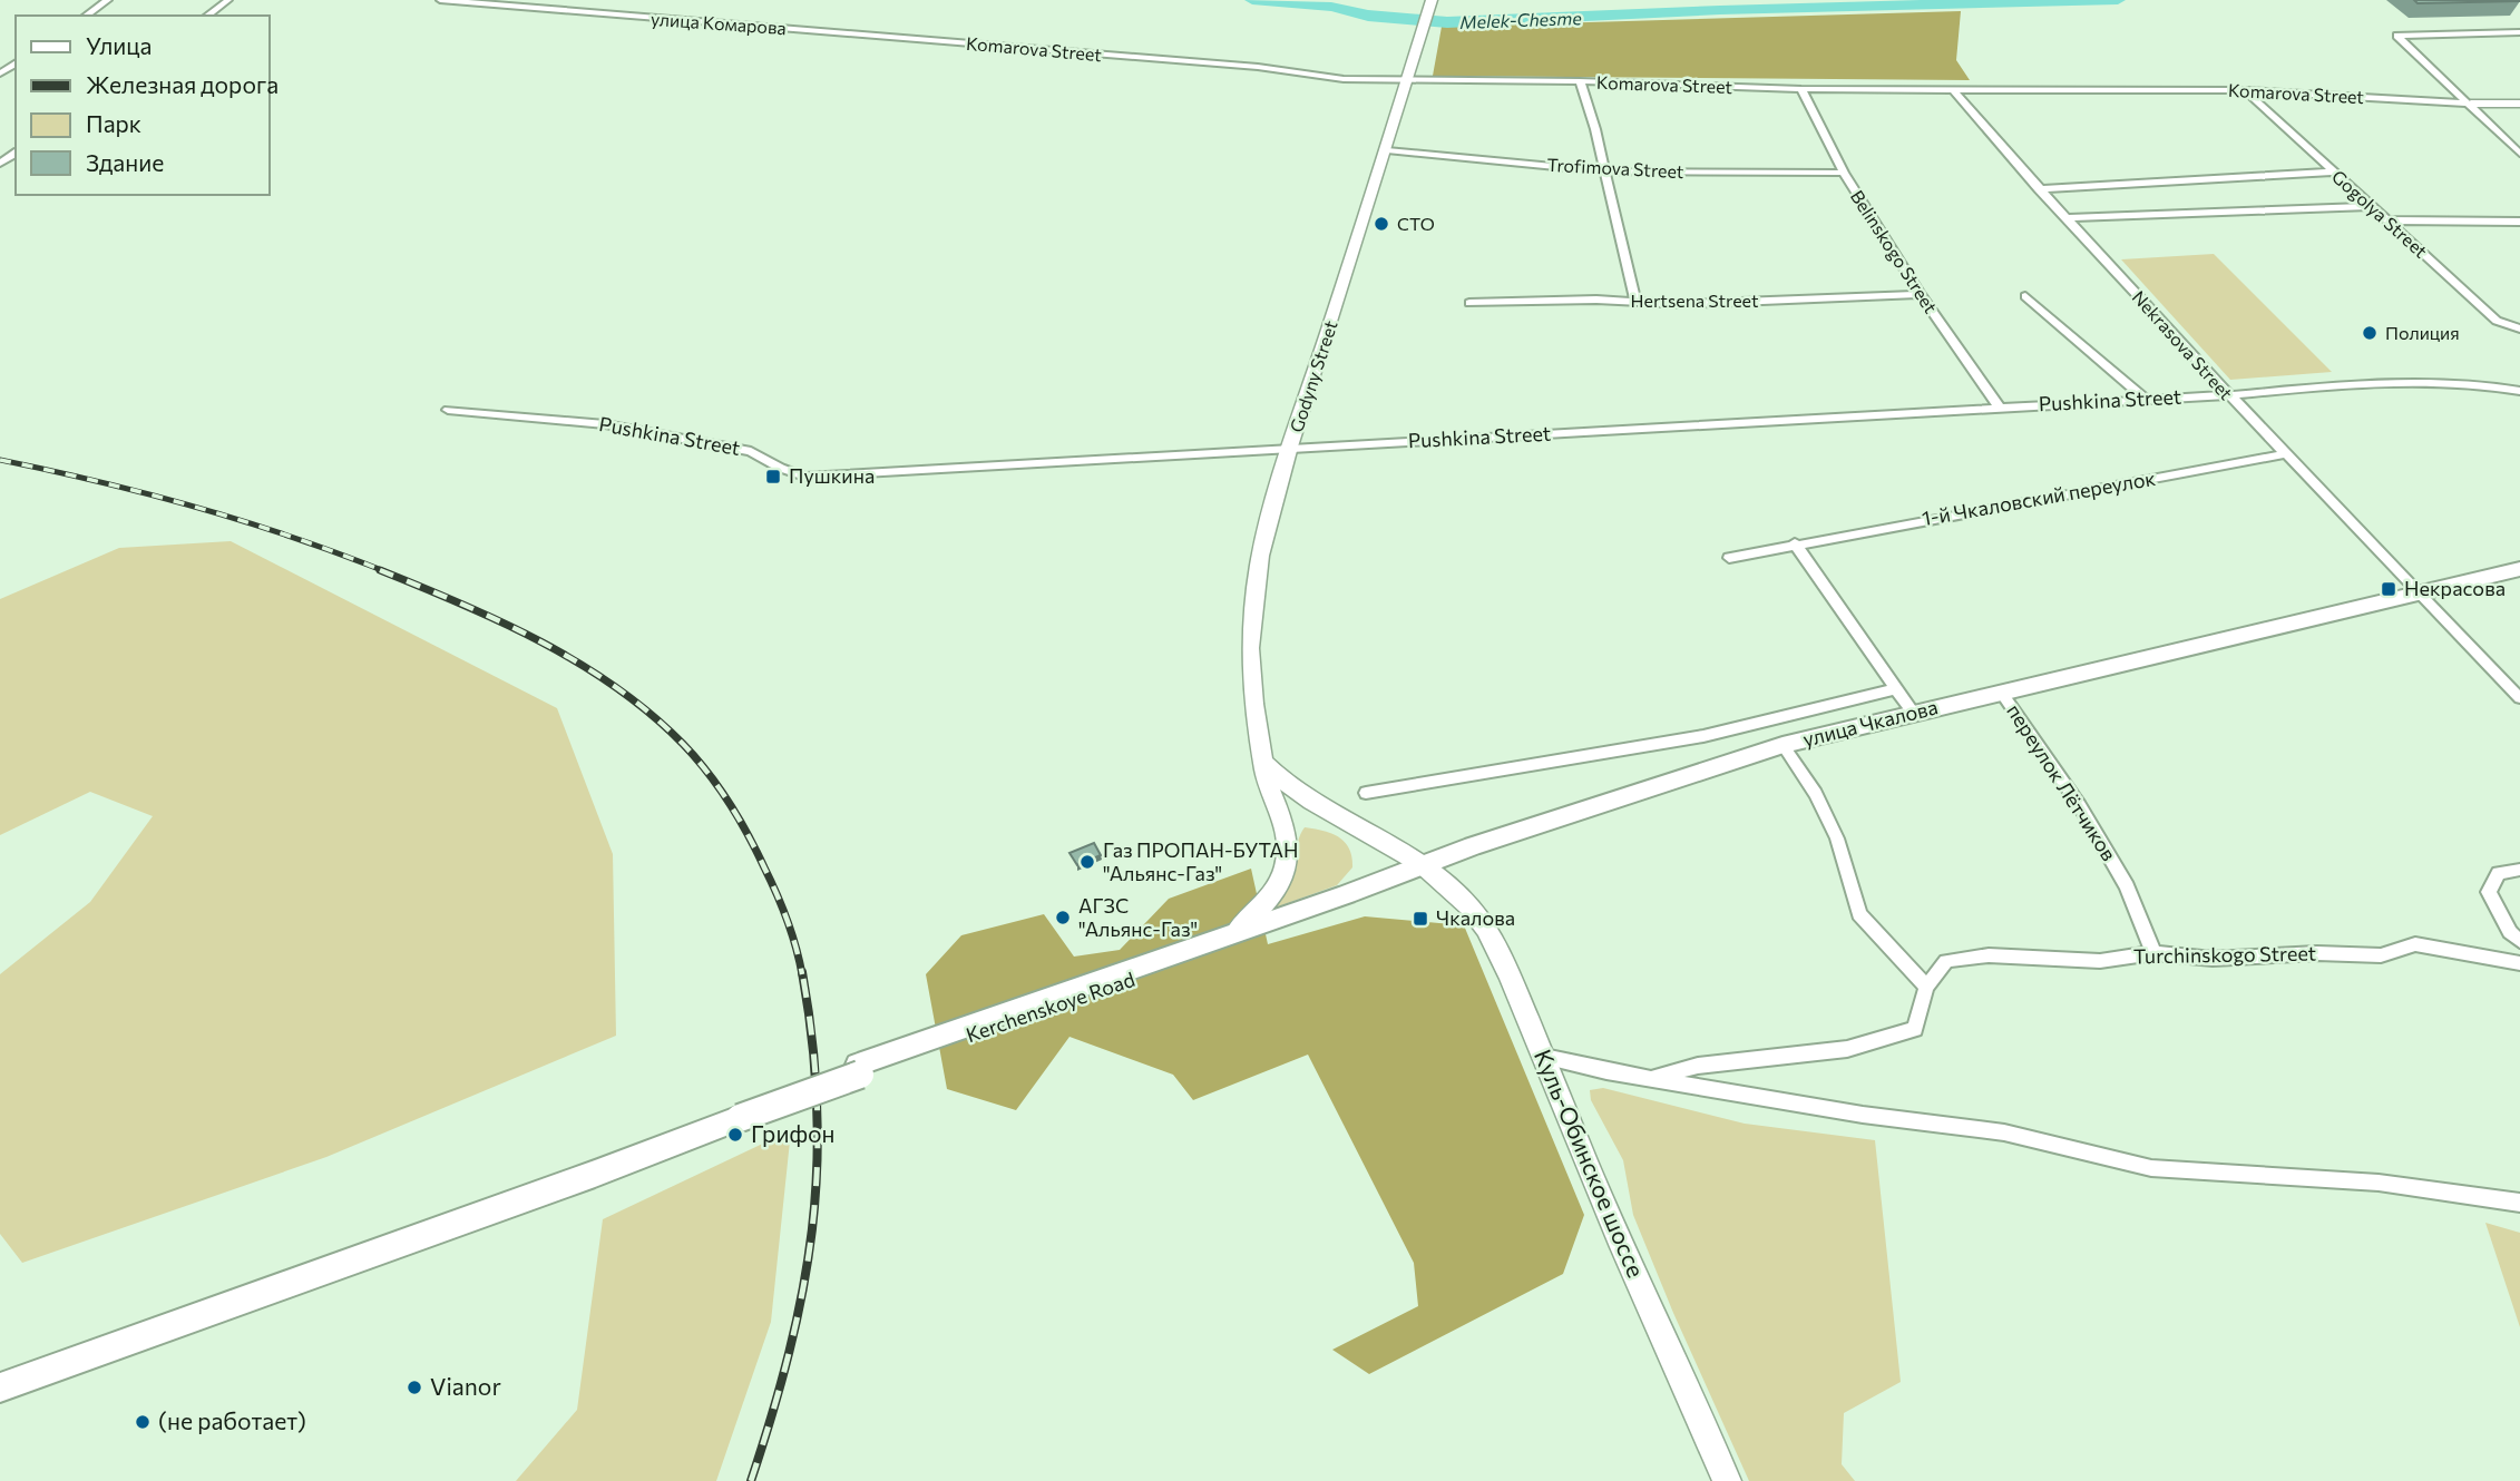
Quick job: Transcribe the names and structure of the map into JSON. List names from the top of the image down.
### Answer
{
  "streets": {
    "main road": [
      "Godyny Street",
      "улица Чкалова",
      "Kerchenskoye Road",
      "Куль-Обинское шоссе"
    ],
    "street": [
      "Komarova Street",
      "Trofimova Street",
      "Gogolya Street",
      "Belinskogo Street",
      "Hertsena Street",
      "Nekrasova Street",
      "Pushkina Street",
      "1-й Чкаловский переулок",
      "переулок Лётчиков",
      "Turchinskogo Street"
    ]
  },
  "crossings": [
    ["Komarova Street", "Gogolya Street"],
    ["Komarova Street", "Belinskogo Street"],
    ["Komarova Street", "Nekrasova Street"],
    ["Komarova Street", "Godyny Street"],
    ["Trofimova Street", "Belinskogo Street"],
    ["Trofimova Street", "Godyny Street"],
    ["Belinskogo Street", "Hertsena Street"],
    ["Belinskogo Street", "Pushkina Street"],
    ["Nekrasova Street", "Pushkina Street"],
    ["Nekrasova Street", "1-й Чкаловский переулок"],
    ["Nekrasova Street", "улица Чкалова"],
    ["Godyny Street", "Pushkina Street"],
    ["Godyny Street", "улица Чкалова"],
    ["Godyny Street", "Kerchenskoye Road"],
    ["улица Чкалова", "переулок Лётчиков"],
    ["улица Чкалова", "Kerchenskoye Road"],
    ["улица Чкалова", "Куль-Обинское шоссе"],
    ["переулок Лётчиков", "Turchinskogo Street"]
  ],
  "water": ["Melek-Chesme"],
  "places": {
    "other": [
      "СТО",
      "Полиция",
      "Газ ПРОПАН-БУТАН \"Альянс-Газ\"",
      "АГЗС \"Альянс-Газ\"",
      "Грифон",
      "Vianor",
      "(не работает)"
    ],
    "transit": ["Пушкина", "Некрасова", "Чкалова"]
  },
  "legend": [
    "Улица",
    "Железная дорога",
    "Парк",
    "Здание"
  ]
}
